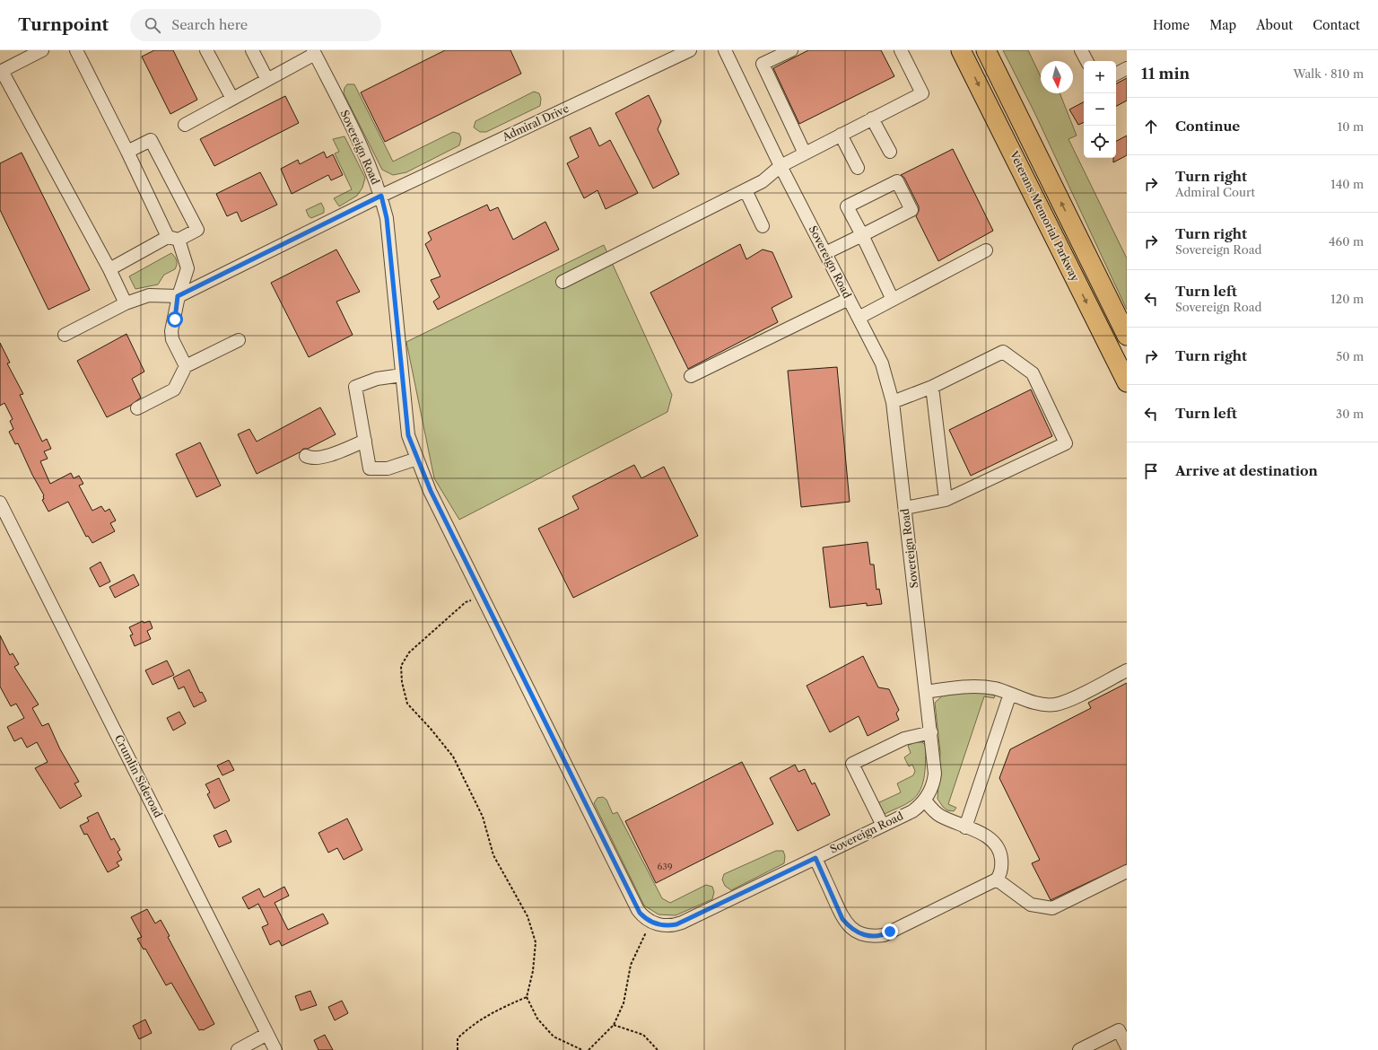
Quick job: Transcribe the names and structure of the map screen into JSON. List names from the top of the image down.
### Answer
{
  "streets": {
    "highway": ["Veterans Memorial Parkway"],
    "street": ["Admiral Drive", "Sovereign Road", "Crumlin Sideroad"]
  },
  "crossings": [
    ["Admiral Drive", "Sovereign Road"]
  ],
  "house_numbers": ["639"],
  "north": "bottom",
  "page": {
    "header": "Turnpoint",
    "search": "Search here",
    "nav": [
      "Home",
      "Map",
      "About",
      "Contact"
    ],
    "heading": ["11 min", "Walk · 810 m"],
    "map_buttons": ["+", "−"],
    "list": [
      ["Continue", "10 m"],
      ["Turn right", "Admiral Court", "140 m"],
      ["Turn right", "Sovereign Road", "460 m"],
      ["Turn left", "Sovereign Road", "120 m"],
      ["Turn right", "50 m"],
      ["Turn left", "30 m"],
      "Arrive at destination"
    ]
  }
}
